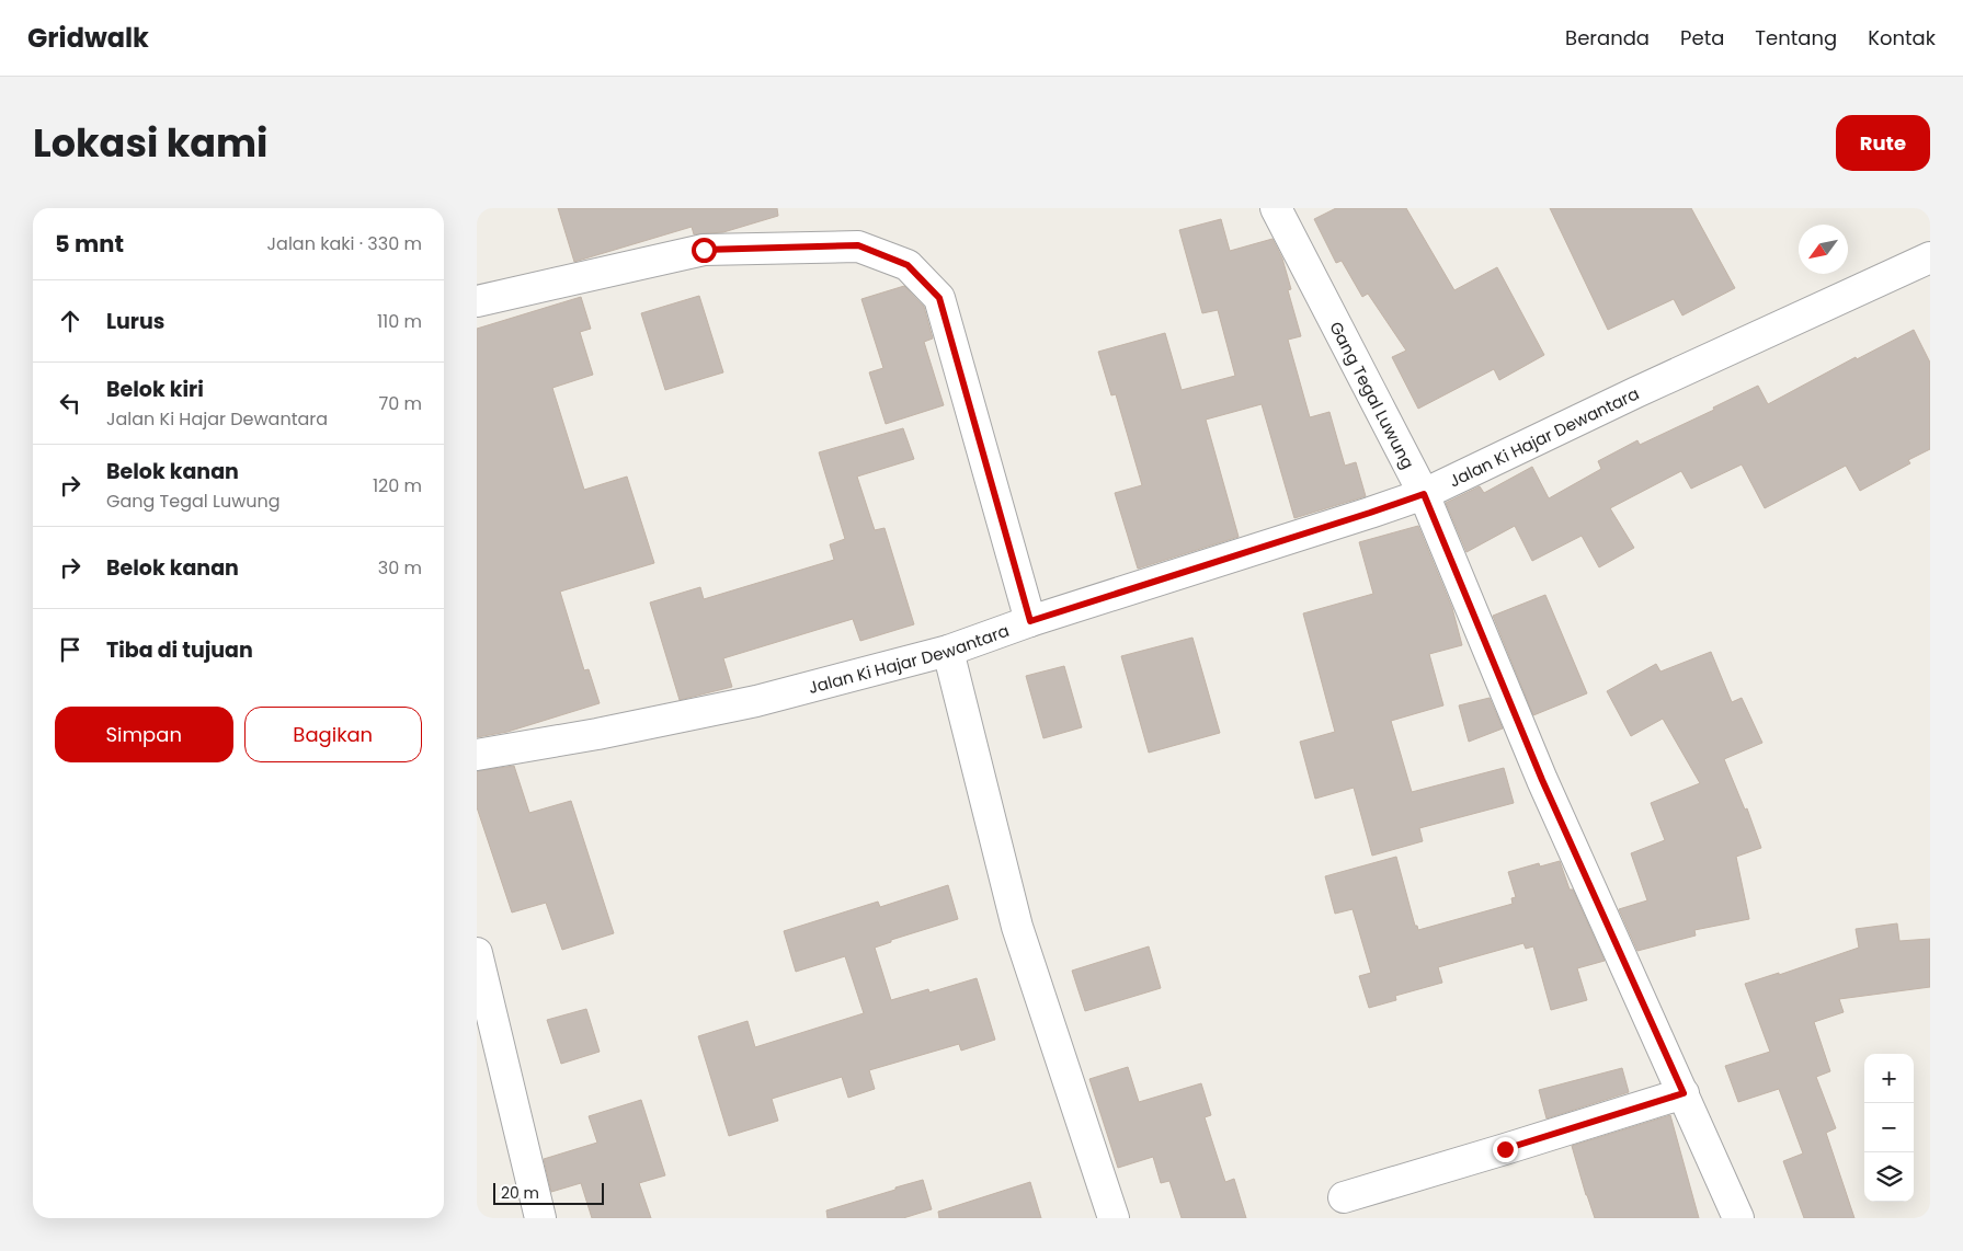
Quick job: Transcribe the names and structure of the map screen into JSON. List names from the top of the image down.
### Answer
{
  "streets": {
    "street": ["Gang Tegal Luwung", "Jalan Ki Hajar Dewantara"]
  },
  "crossings": [
    ["Gang Tegal Luwung", "Jalan Ki Hajar Dewantara"]
  ],
  "scale_bar": "20 m",
  "north": "bottom left",
  "page": {
    "header": "Gridwalk",
    "nav": [
      "Beranda",
      "Peta",
      "Tentang",
      "Kontak"
    ],
    "title": "Lokasi kami",
    "buttons": [
      "Rute",
      ["Simpan", "Bagikan"]
    ],
    "heading": ["5 mnt", "Jalan kaki · 330 m"],
    "list": [
      ["Lurus", "110 m"],
      ["Belok kiri", "Jalan Ki Hajar Dewantara", "70 m"],
      ["Belok kanan", "Gang Tegal Luwung", "120 m"],
      ["Belok kanan", "30 m"],
      "Tiba di tujuan"
    ],
    "map_buttons": ["+", "−"],
    "scale": "20 m"
  }
}
